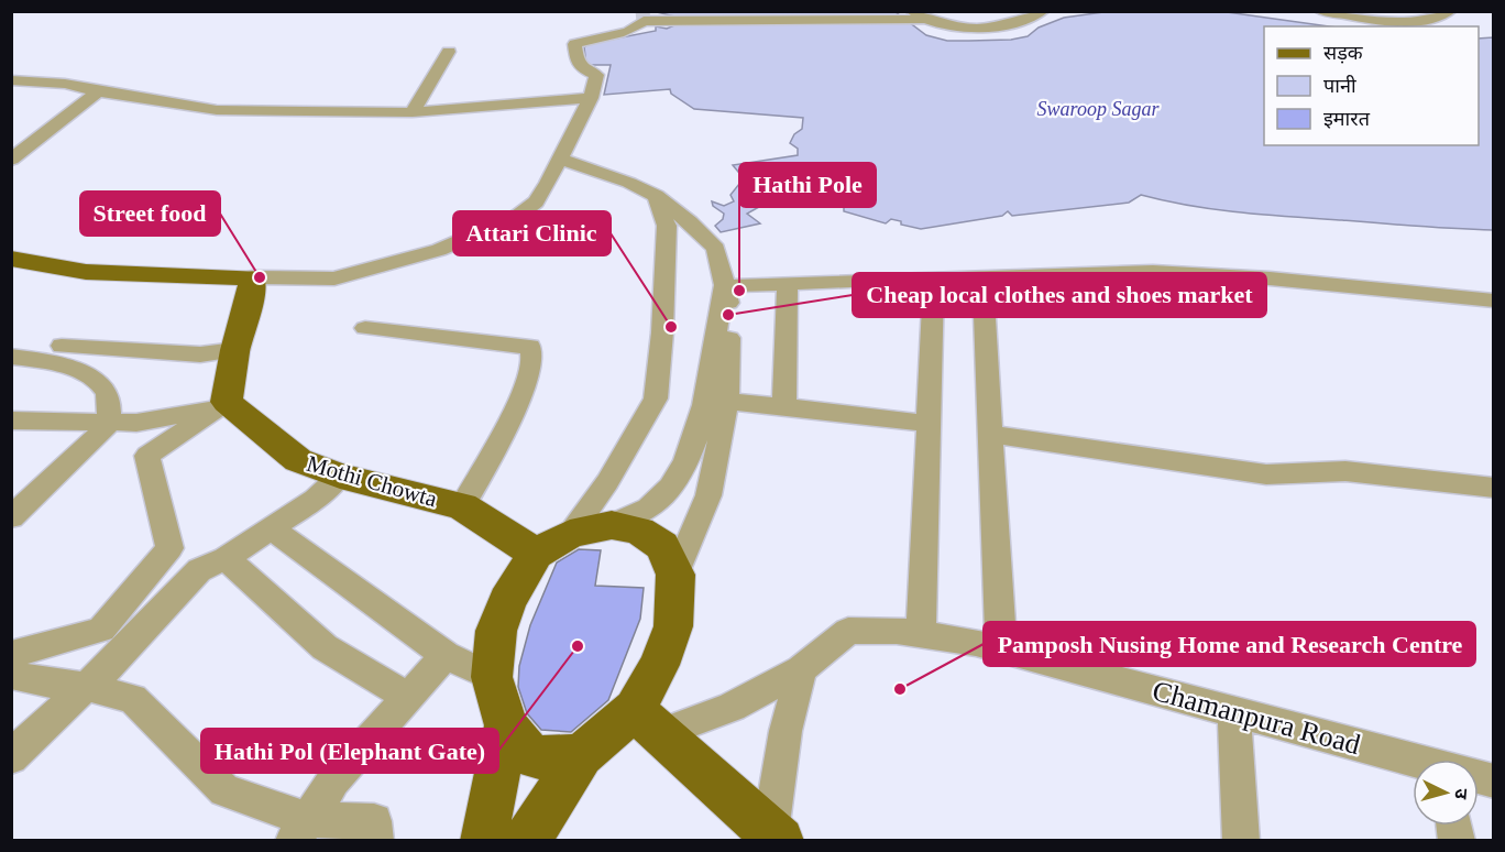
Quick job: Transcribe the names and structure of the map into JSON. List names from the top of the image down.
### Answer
{
  "streets": {
    "main road": ["Mothi Chowta"],
    "street": ["Chamanpura Road"]
  },
  "crossings": [
    ["Mothi Chowta", "Chamanpura Road"]
  ],
  "water": ["Swaroop Sagar"],
  "places": [
    "Street food",
    "Hathi Pole",
    "Cheap local clothes and shoes market",
    "Attari Clinic",
    "Hathi Pol (Elephant Gate)",
    "Pamposh Nusing Home and Research Centre"
  ],
  "legend": ["सड़क", "पानी", "इमारत"],
  "north": "right"
}
